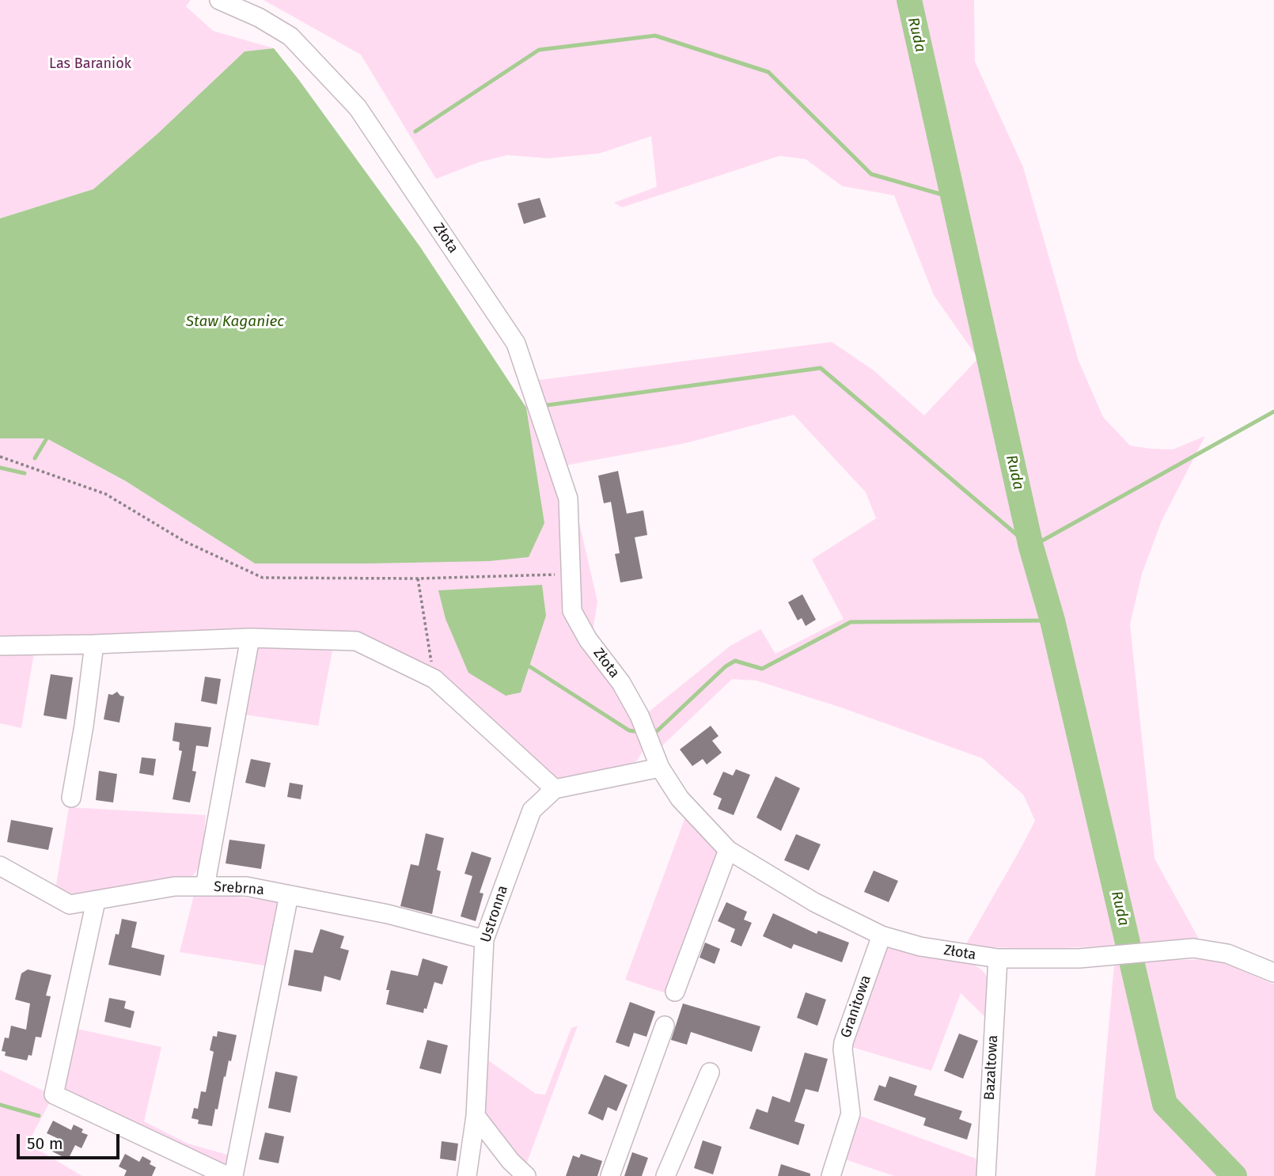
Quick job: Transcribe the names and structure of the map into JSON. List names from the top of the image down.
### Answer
{
  "streets": {
    "street": [
      "Złota",
      "Srebrna",
      "Ustronna",
      "Granitowa",
      "Bazaltowa"
    ]
  },
  "crossings": [
    ["Złota", "Granitowa"],
    ["Złota", "Bazaltowa"],
    ["Srebrna", "Ustronna"]
  ],
  "water": ["Ruda", "Staw Kaganiec"],
  "parks": ["Las Baraniok"],
  "scale_bar": "50 m"
}
